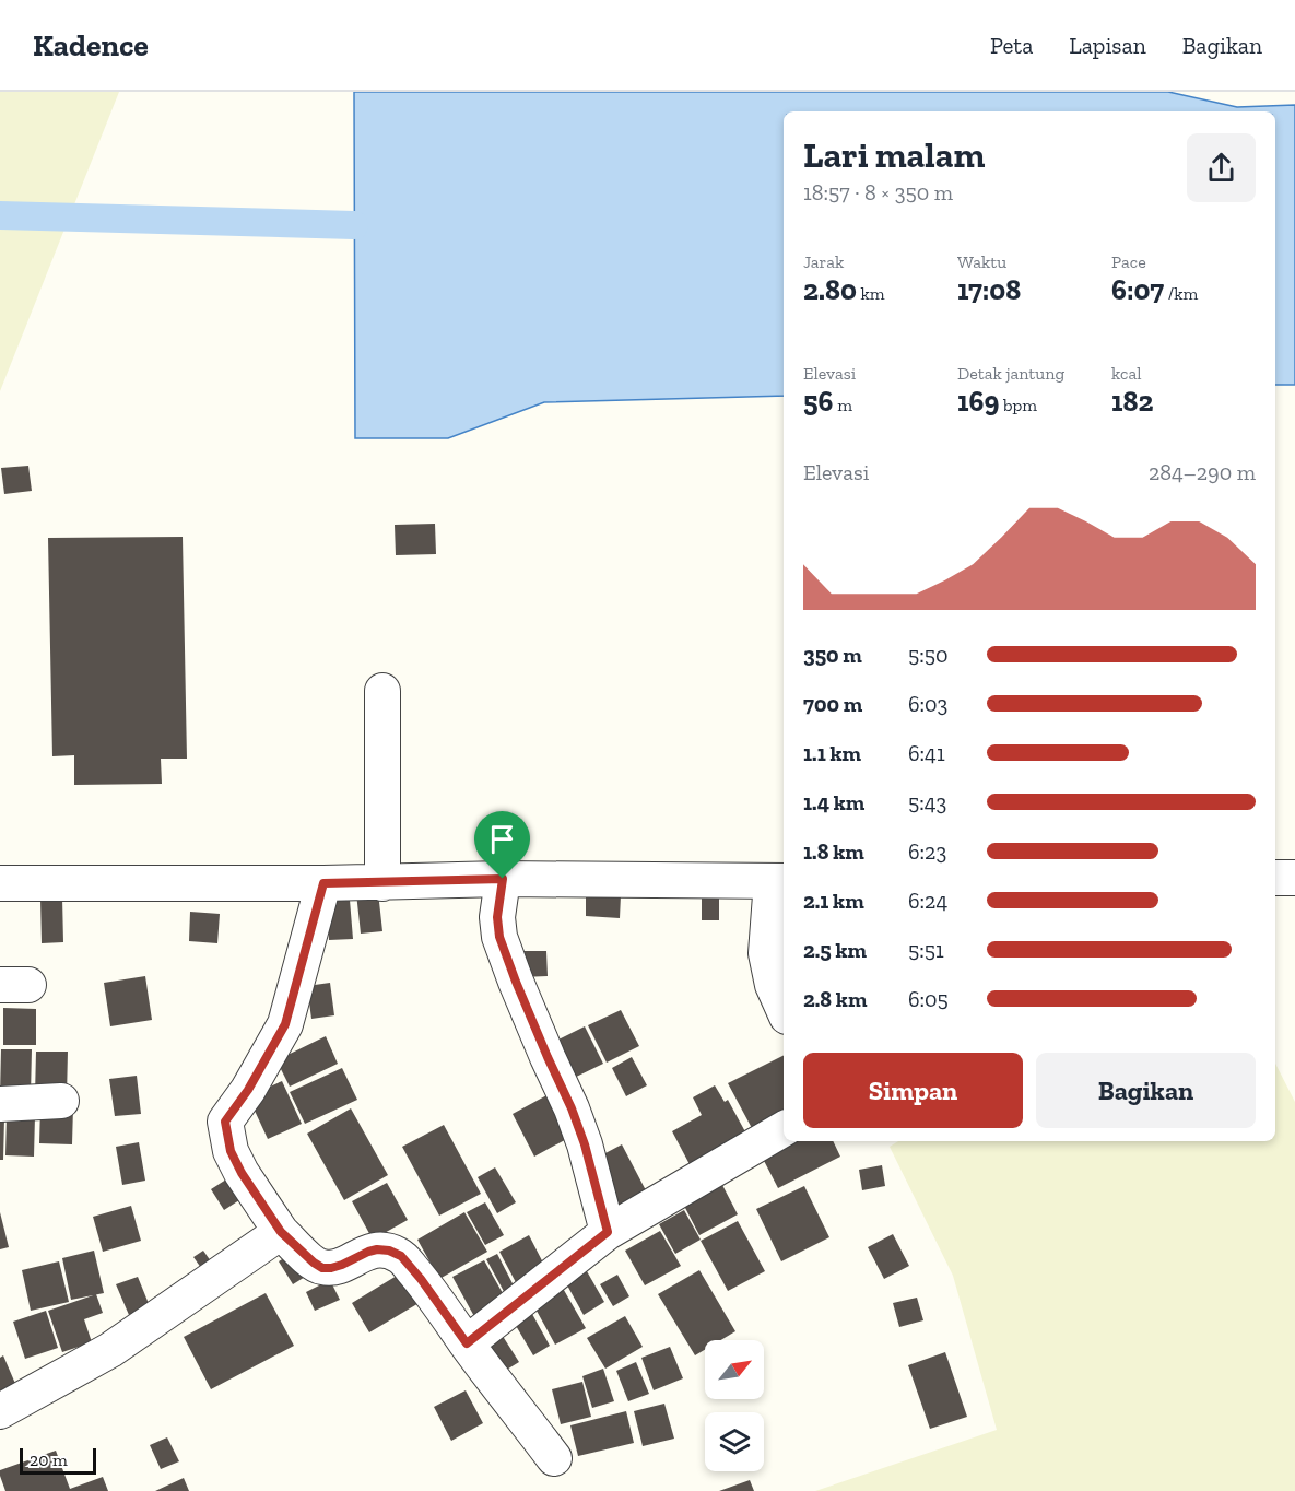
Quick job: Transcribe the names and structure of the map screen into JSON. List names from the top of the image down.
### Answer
{
  "scale_bar": "20 m",
  "north": "top right",
  "page": {
    "header": "Kadence",
    "nav": ["Peta", "Lapisan", "Bagikan"],
    "heading": ["Lari malam", "18:57 · 8 × 350 m"],
    "stats": [
      ["Jarak", "2.80 km"],
      ["Waktu", "17:08"],
      ["Pace", "6:07 /km"],
      ["Elevasi", "56 m"],
      ["Detak jantung", "169 bpm"],
      ["kcal", "182"]
    ],
    "chart": ["Elevasi", "284–290 m"],
    "list": [
      {
        "name": "350 m",
        "note": "5:50"
      },
      {
        "name": "700 m",
        "note": "6:03"
      },
      {
        "name": "1.1 km",
        "note": "6:41"
      },
      {
        "name": "1.4 km",
        "note": "5:43"
      },
      {
        "name": "1.8 km",
        "note": "6:23"
      },
      {
        "name": "2.1 km",
        "note": "6:24"
      },
      {
        "name": "2.5 km",
        "note": "5:51"
      },
      {
        "name": "2.8 km",
        "note": "6:05"
      }
    ],
    "buttons": ["Simpan", "Bagikan"],
    "scale": "20 m"
  }
}
